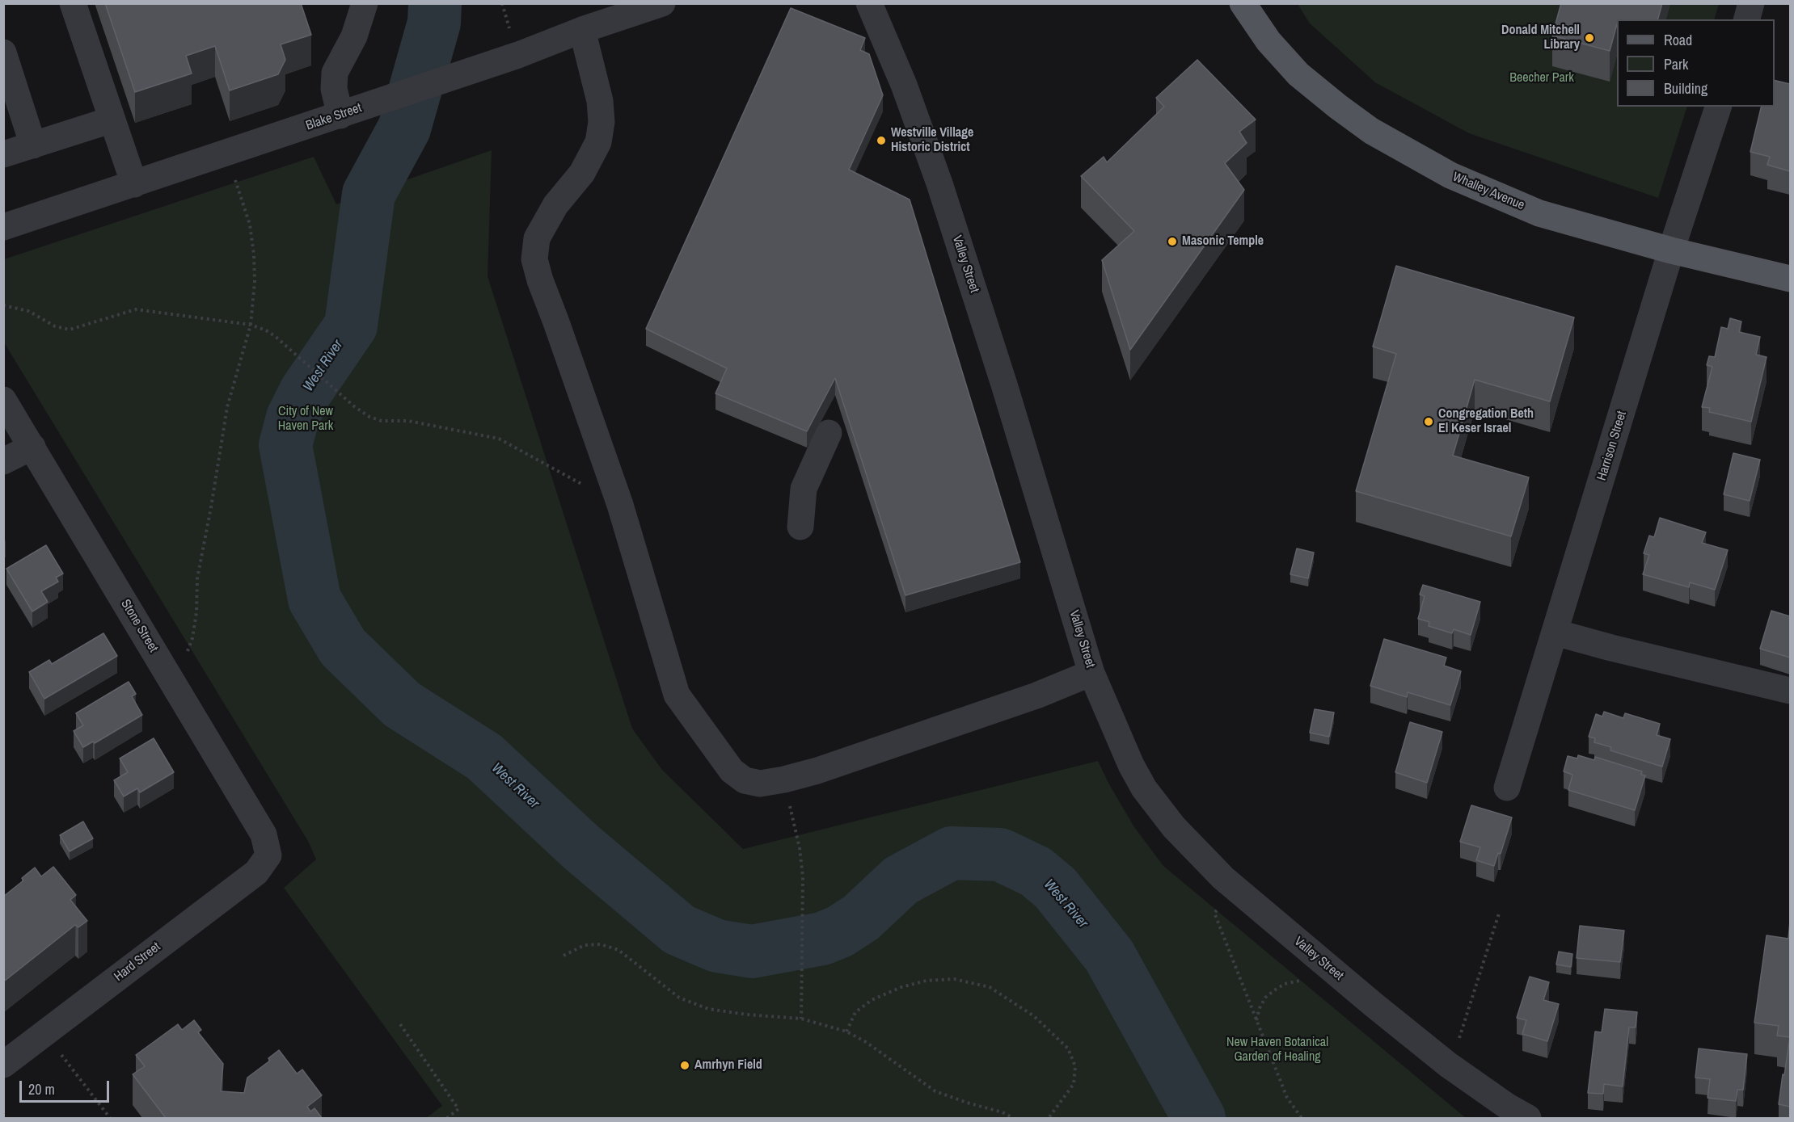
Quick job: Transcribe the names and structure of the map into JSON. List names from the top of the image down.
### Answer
{
  "streets": {
    "main road": ["Whalley Avenue"],
    "street": [
      "Blake Street",
      "Valley Street",
      "Harrison Street",
      "Stone Street",
      "Hard Street"
    ]
  },
  "crossings": [
    ["Whalley Avenue", "Harrison Street"],
    ["Stone Street", "Hard Street"]
  ],
  "water": ["West River"],
  "parks": ["Beecher Park", "City of New Haven Park", "New Haven Botanical Garden of Healing"],
  "places": [
    "Donald Mitchell Library",
    "Westville Village Historic District",
    "Masonic Temple",
    "Congregation Beth El Keser Israel",
    "Amrhyn Field"
  ],
  "legend": ["Road", "Park", "Building"],
  "scale_bar": "20 m"
}
